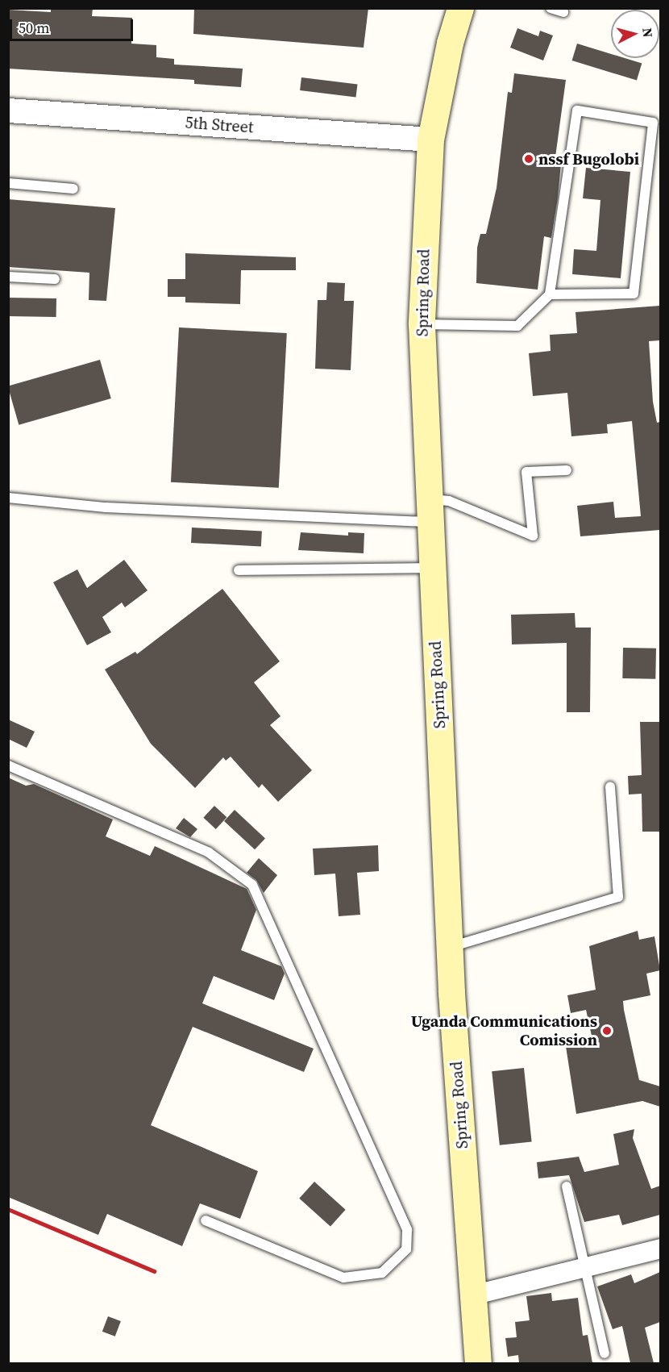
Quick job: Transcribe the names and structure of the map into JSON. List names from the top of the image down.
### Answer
{
  "streets": {
    "main road": ["Spring Road"],
    "street": ["5th Street"]
  },
  "crossings": [
    ["5th Street", "Spring Road"]
  ],
  "places": ["nssf Bugolobi", "Uganda Communications Comission"],
  "scale_bar": "50 m",
  "north": "right"
}
